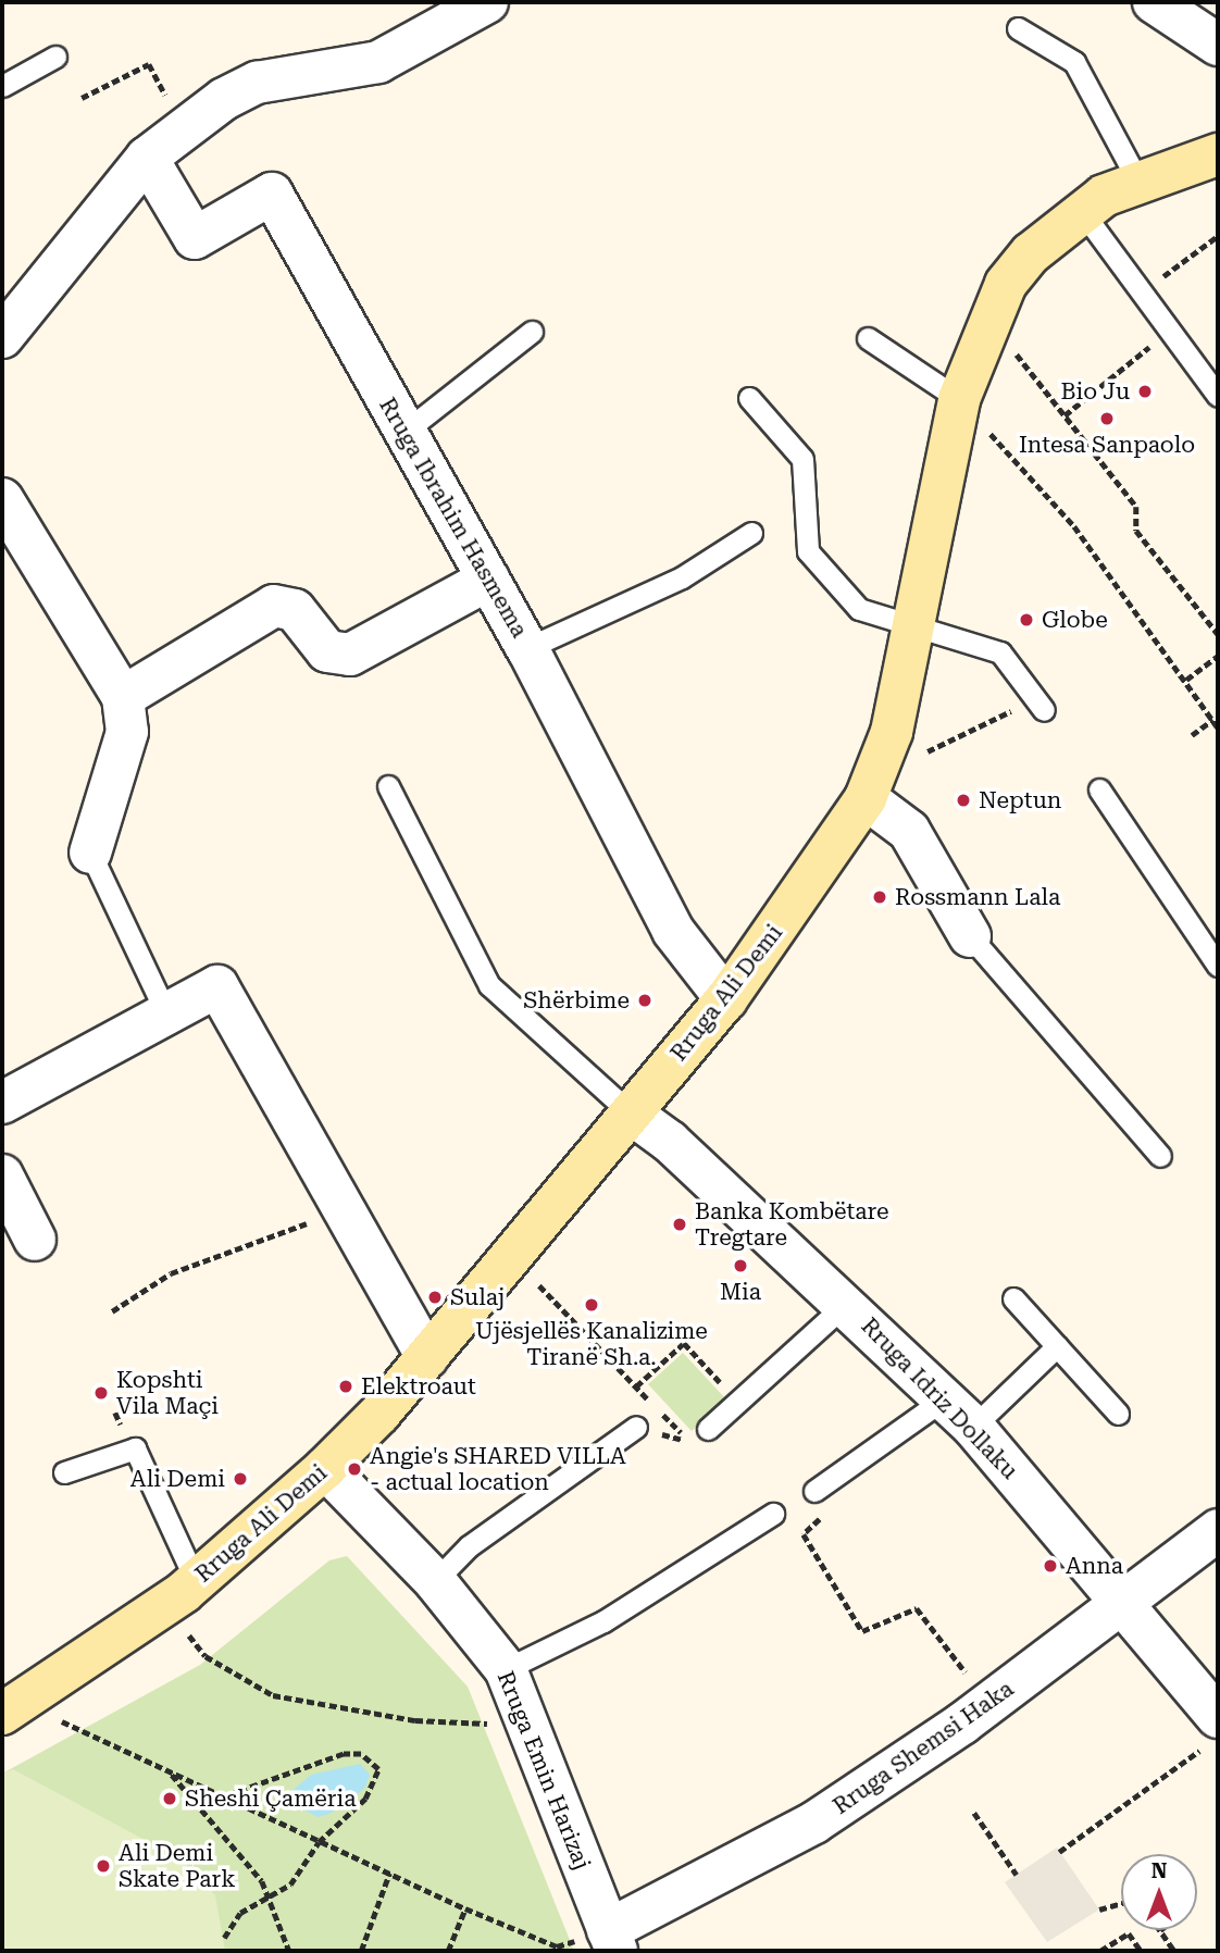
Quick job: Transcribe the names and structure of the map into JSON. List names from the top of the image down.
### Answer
{
  "streets": {
    "main road": ["Rruga Ali Demi"],
    "street": [
      "Rruga Ibrahim Hasmema",
      "Rruga Idriz Dollaku",
      "Rruga Shemsi Haka",
      "Rruga Emin Harizaj"
    ]
  },
  "crossings": [
    ["Rruga Ibrahim Hasmema", "Rruga Ali Demi"],
    ["Rruga Ali Demi", "Rruga Idriz Dollaku"],
    ["Rruga Ali Demi", "Rruga Emin Harizaj"],
    ["Rruga Idriz Dollaku", "Rruga Shemsi Haka"],
    ["Rruga Shemsi Haka", "Rruga Emin Harizaj"]
  ],
  "places": [
    "Bio Ju",
    "Intesa Sanpaolo",
    "Globe",
    "Neptun",
    "Rossmann Lala",
    "Shërbime",
    "Banka Kombëtare Tregtare",
    "Mia",
    "Sulaj",
    "Ujësjellës Kanalizime Tiranë Sh.a.",
    "Elektroaut",
    "Kopshti Vila Maçi",
    "Angie's SHARED VILLA - actual location",
    "Ali Demi",
    "Anna",
    "Sheshi Çamëria",
    "Ali Demi Skate Park"
  ],
  "north": "top"
}
